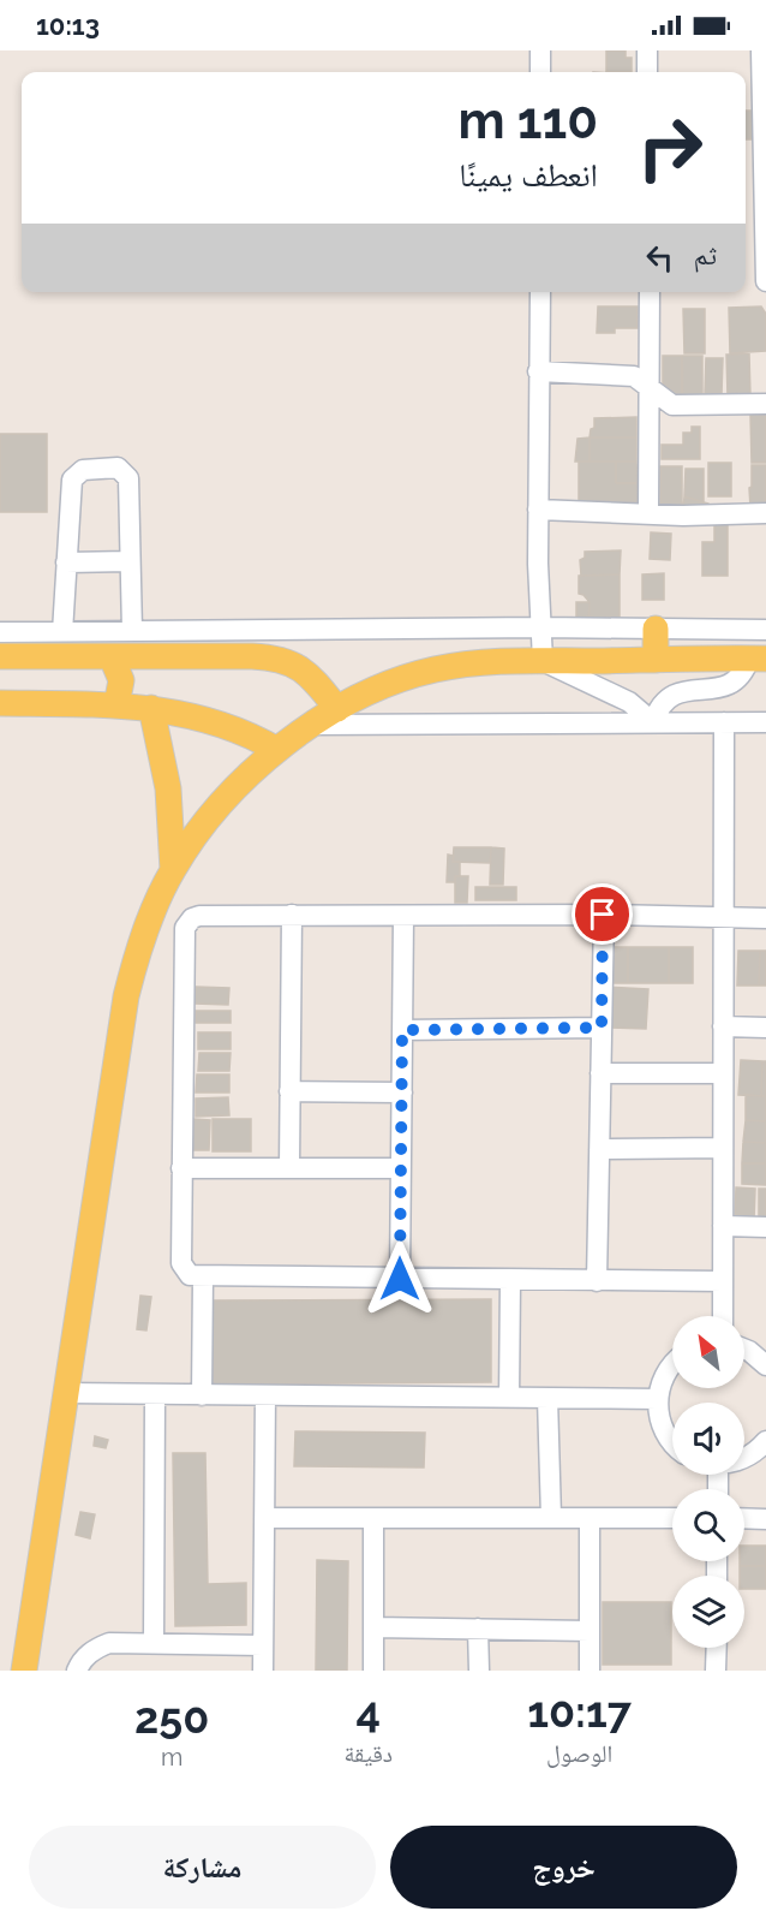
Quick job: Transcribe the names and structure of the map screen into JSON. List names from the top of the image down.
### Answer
{
  "north": "top left",
  "page": {
    "status": "10:13",
    "turn": ["110 m", "انعطف يمينًا"],
    "then": "ثم",
    "eta": [
      "10:17",
      "الوصول",
      "4",
      "دقيقة",
      "250",
      "m"
    ],
    "buttons": ["خروج", "مشاركة"]
  }
}
